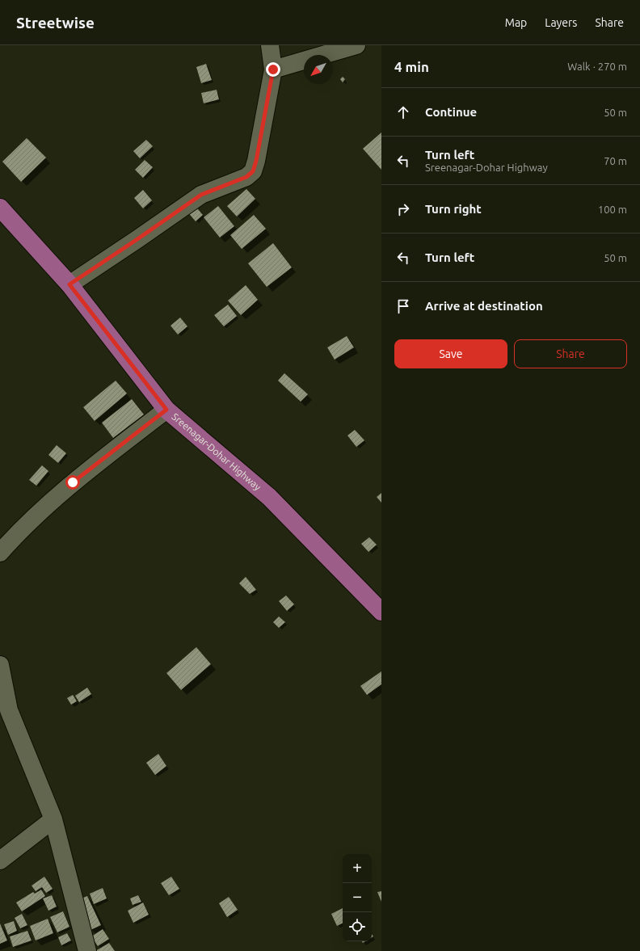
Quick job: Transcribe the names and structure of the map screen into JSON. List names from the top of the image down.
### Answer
{
  "streets": {
    "main road": ["Sreenagar-Dohar Highway"]
  },
  "north": "bottom left",
  "page": {
    "header": "Streetwise",
    "nav": ["Map", "Layers", "Share"],
    "heading": ["4 min", "Walk · 270 m"],
    "list": [
      ["Continue", "50 m"],
      ["Turn left", "Sreenagar-Dohar Highway", "70 m"],
      ["Turn right", "100 m"],
      ["Turn left", "50 m"],
      "Arrive at destination"
    ],
    "buttons": ["Save", "Share"],
    "map_buttons": ["+", "−"]
  }
}
